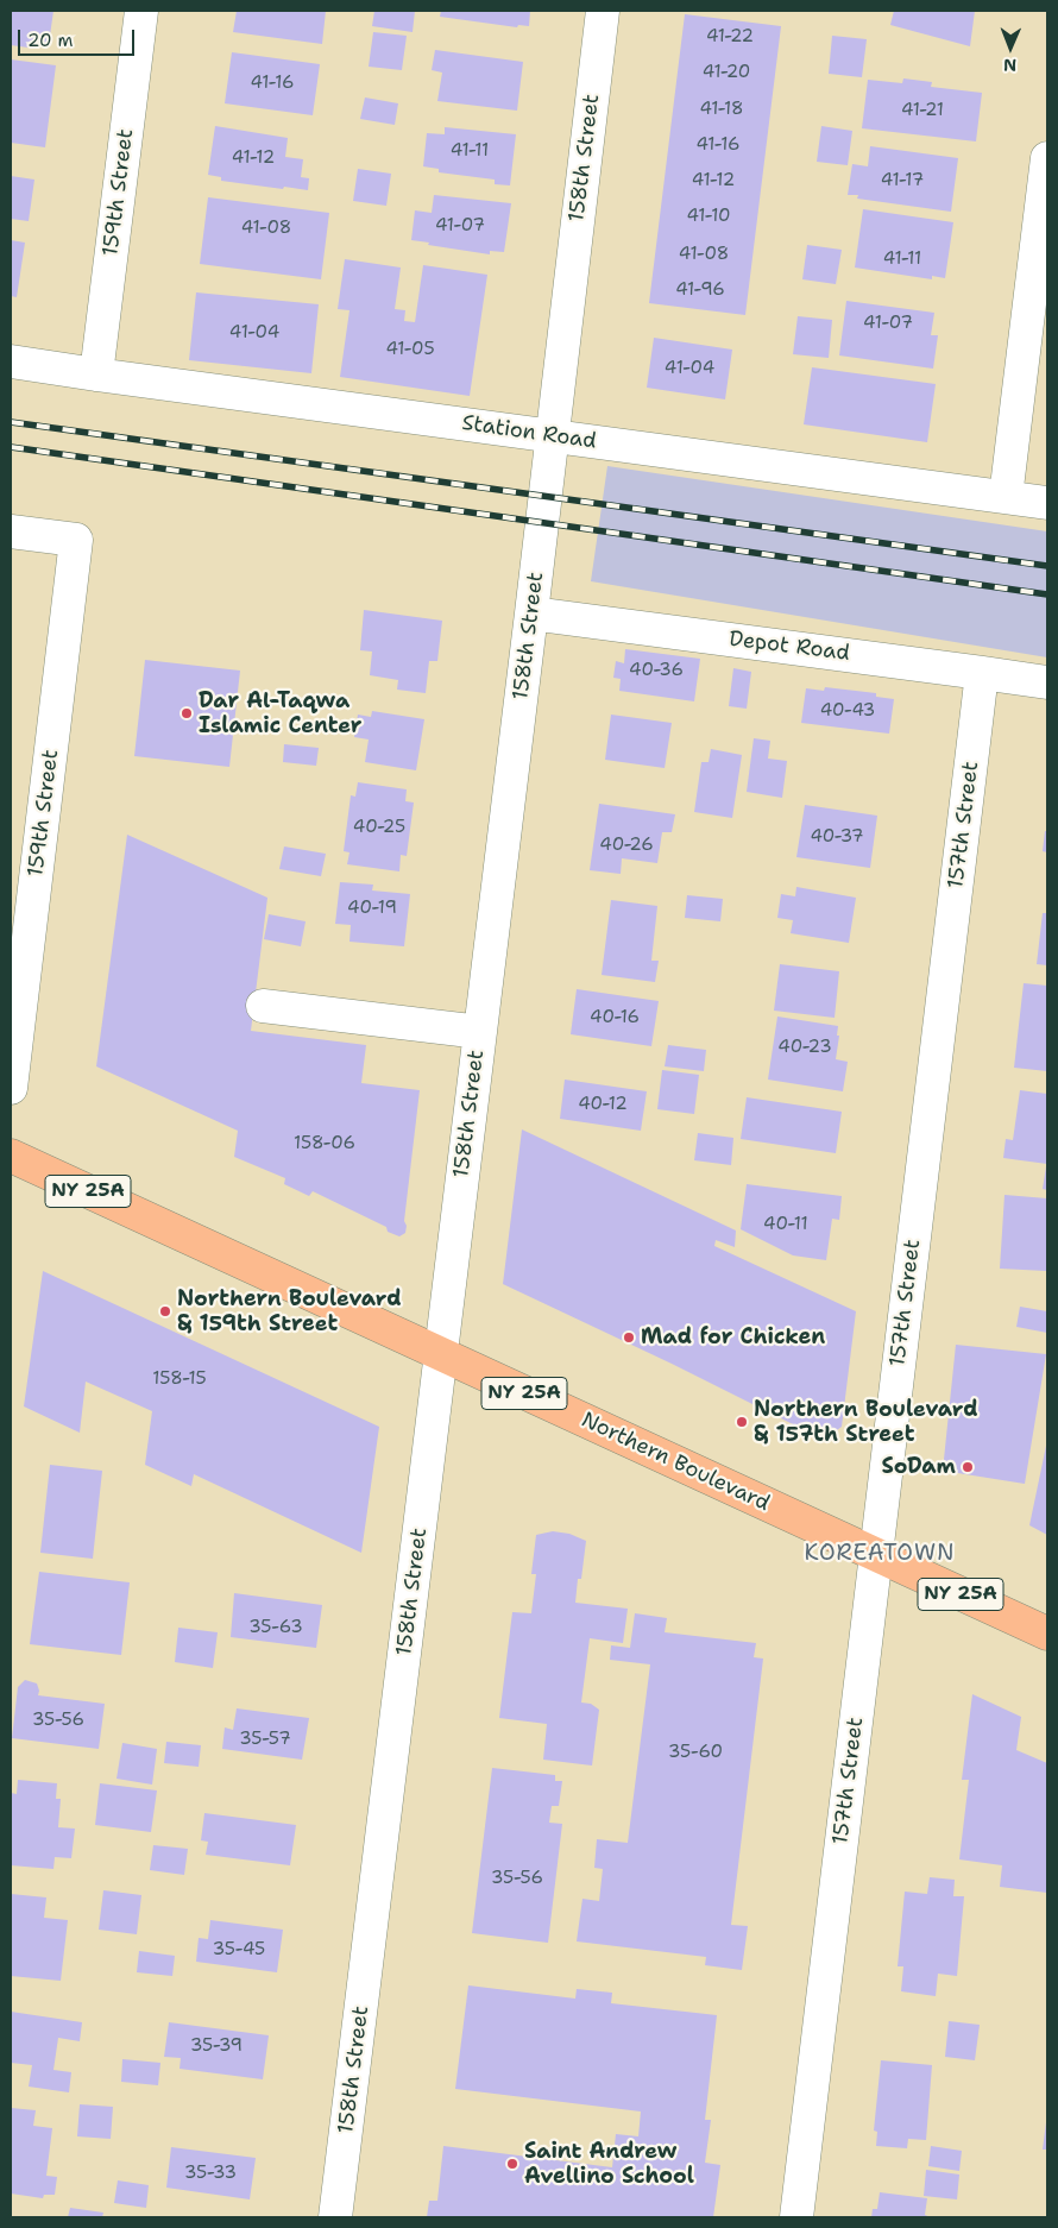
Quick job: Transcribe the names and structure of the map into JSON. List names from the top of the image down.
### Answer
{
  "streets": {
    "main road": ["NY 25A", "Northern Boulevard"],
    "street": [
      "158th Street",
      "159th Street",
      "Station Road",
      "Depot Road",
      "157th Street"
    ]
  },
  "crossings": [
    ["158th Street", "Station Road"],
    ["158th Street", "Depot Road"],
    ["158th Street", "Northern Boulevard"],
    ["159th Street", "Station Road"],
    ["Depot Road", "157th Street"],
    ["157th Street", "Northern Boulevard"]
  ],
  "districts": ["KOREATOWN"],
  "places": [
    "Dar Al-Taqwa Islamic Center",
    "Northern Boulevard & 159th Street",
    "Mad for Chicken",
    "Northern Boulevard & 157th Street",
    "SoDam",
    "Saint Andrew Avellino School"
  ],
  "house_numbers": [
    "41-22",
    "41-20",
    "41-16",
    "41-18",
    "41-21",
    "41-16",
    "41-11",
    "41-12",
    "41-12",
    "41-17",
    "41-10",
    "41-07",
    "41-08",
    "41-08",
    "41-11",
    "41-96",
    "41-07",
    "41-04",
    "41-05",
    "41-04",
    "40-36",
    "40-43",
    "40-25",
    "40-37",
    "40-26",
    "40-19",
    "40-16",
    "40-23",
    "40-12",
    "158-06",
    "40-11",
    "158-15",
    "35-63",
    "35-56",
    "35-57",
    "35-60",
    "35-56",
    "35-45",
    "35-39",
    "35-33"
  ],
  "scale_bar": "20 m",
  "north": "bottom"
}
